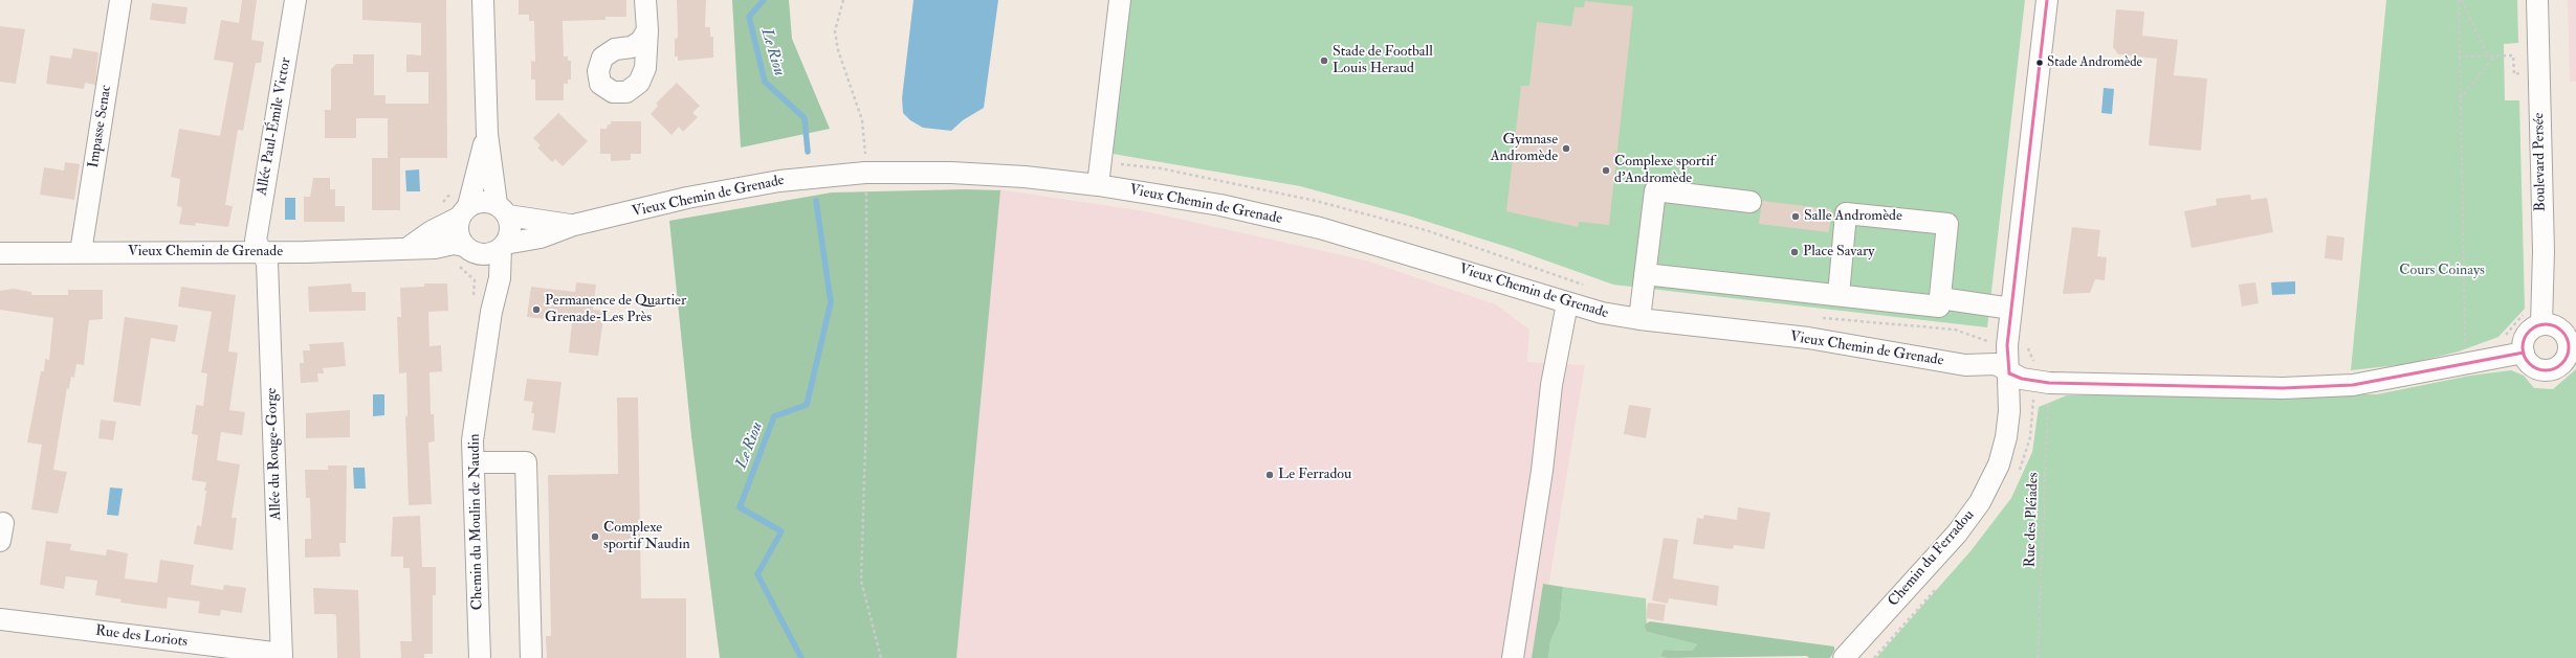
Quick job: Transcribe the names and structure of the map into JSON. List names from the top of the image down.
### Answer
{
  "streets": {
    "street": [
      "Impasse Senac",
      "Allée Paul-Émile Victor",
      "Boulevard Persée",
      "Vieux Chemin de Grenade",
      "Allée du Rouge-Gorge",
      "Chemin du Moulin de Naudin",
      "Chemin du Ferradou",
      "Rue des Loriots"
    ],
    "path": ["Rue des Pléiades"]
  },
  "crossings": [
    ["Impasse Senac", "Vieux Chemin de Grenade"],
    ["Allée Paul-Émile Victor", "Vieux Chemin de Grenade"],
    ["Allée Paul-Émile Victor", "Allée du Rouge-Gorge"],
    ["Boulevard Persée", "Vieux Chemin de Grenade"],
    ["Vieux Chemin de Grenade", "Allée du Rouge-Gorge"],
    ["Vieux Chemin de Grenade", "Rue des Pléiades"],
    ["Vieux Chemin de Grenade", "Chemin du Moulin de Naudin"],
    ["Vieux Chemin de Grenade", "Chemin du Ferradou"],
    ["Allée du Rouge-Gorge", "Rue des Loriots"]
  ],
  "water": ["Le Riou"],
  "parks": ["Cours Coinays"],
  "places": [
    "Stade de Football Louis Heraud",
    "Stade Andromède",
    "Gymnase Andromède",
    "Complexe sportif d'Andromède",
    "Salle Andromède",
    "Place Savary",
    "Permanence de Quartier Grenade-Les Près",
    "Le Ferradou",
    "Complexe sportif Naudin"
  ]
}
